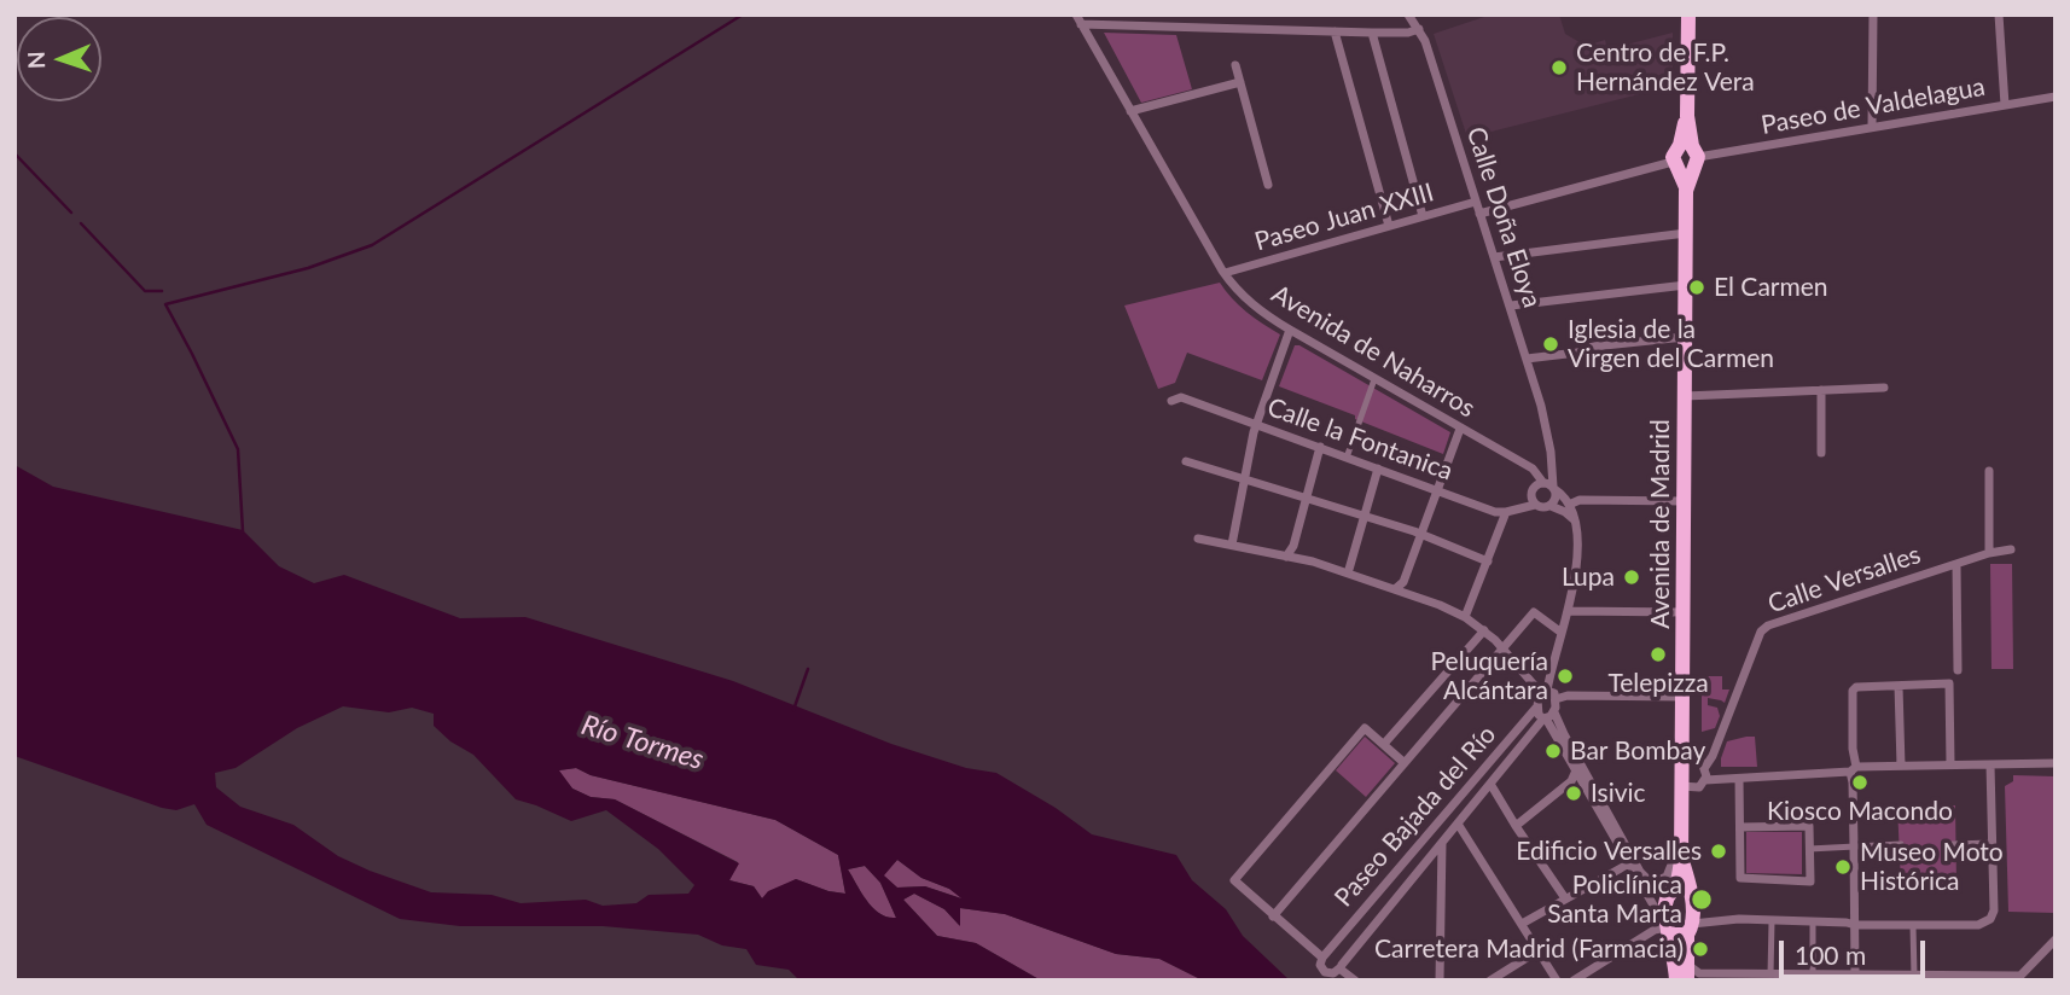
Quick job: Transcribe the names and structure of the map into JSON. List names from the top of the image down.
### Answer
{
  "streets": {
    "highway": ["Avenida de Madrid"],
    "street": [
      "Paseo de Valdelagua",
      "Paseo Juan XXIII",
      "Calle Doña Eloya",
      "Avenida de Naharros",
      "Calle la Fontanica",
      "Calle Versalles",
      "Paseo Bajada del Río"
    ]
  },
  "crossings": [
    ["Paseo de Valdelagua", "Avenida de Madrid"],
    ["Paseo Juan XXIII", "Calle Doña Eloya"],
    ["Paseo Juan XXIII", "Avenida de Naharros"],
    ["Calle Doña Eloya", "Avenida de Naharros"],
    ["Calle Doña Eloya", "Calle la Fontanica"],
    ["Avenida de Naharros", "Calle la Fontanica"],
    ["Avenida de Naharros", "Paseo Bajada del Río"]
  ],
  "water": ["Río Tormes"],
  "places": [
    "Centro de F.P. Hernández Vera",
    "El Carmen",
    "Iglesia de la Virgen del Carmen",
    "Lupa",
    "Telepizza",
    "Peluquería Alcántara",
    "Bar Bombay",
    "Kiosco Macondo",
    "Isivic",
    "Edificio Versalles",
    "Museo Moto Histórica",
    "Policlínica Santa Marta",
    "Carretera Madrid (Farmacia)"
  ],
  "scale_bar": "100 m",
  "north": "left"
}
